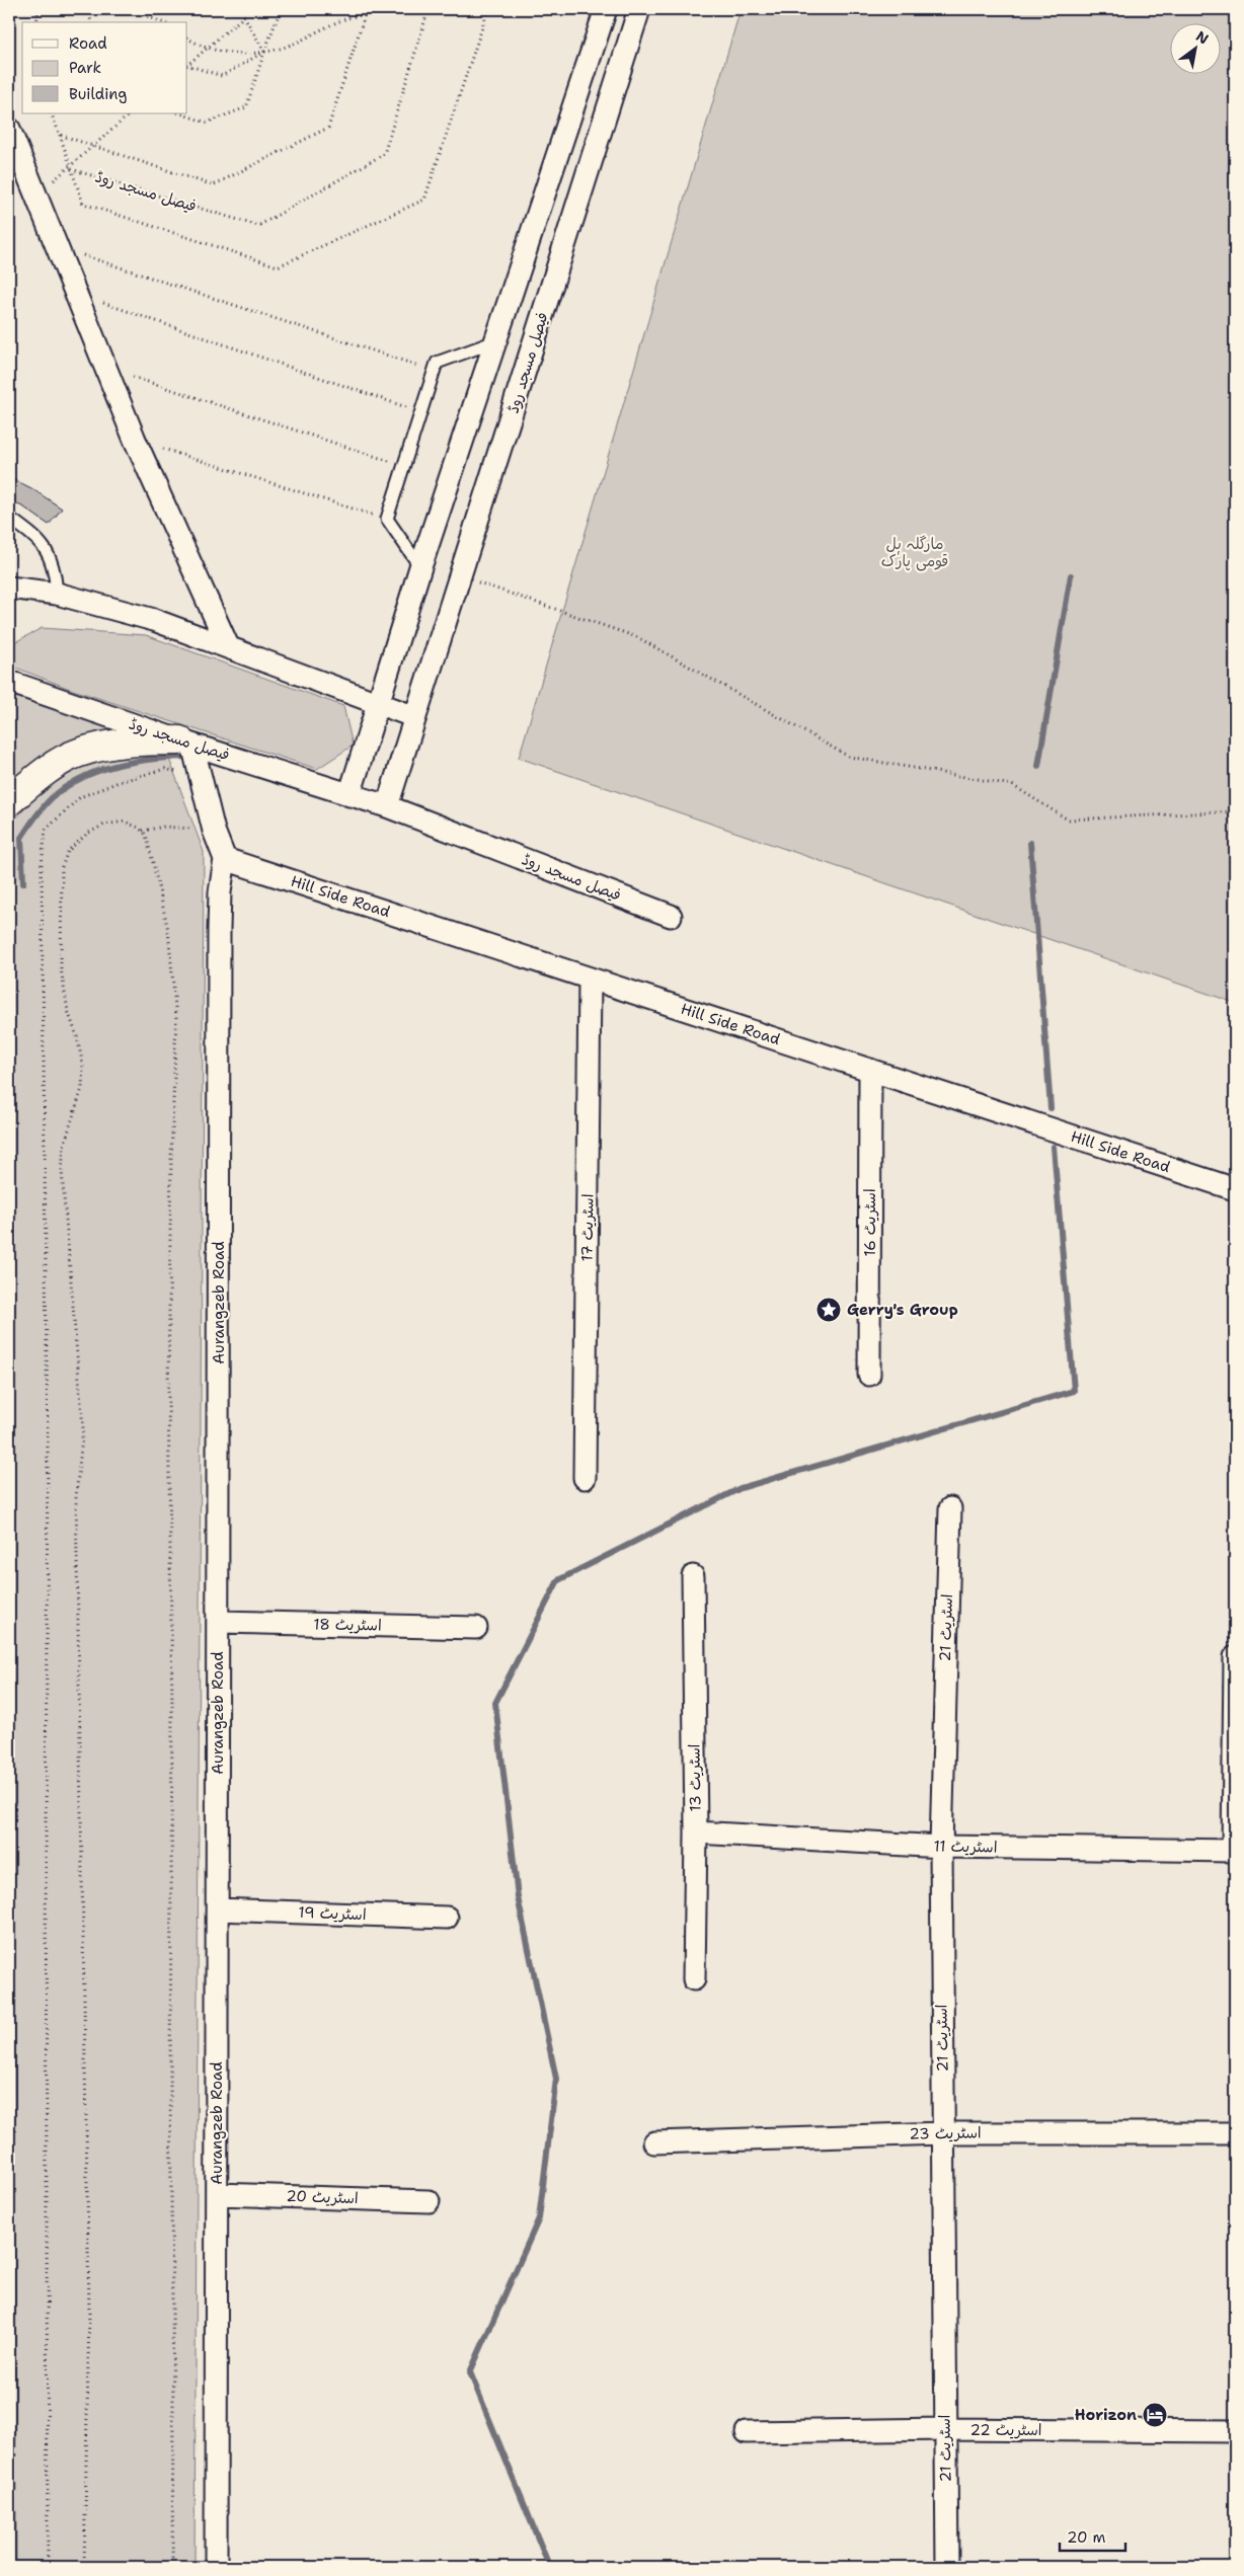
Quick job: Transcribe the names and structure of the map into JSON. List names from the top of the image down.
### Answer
{
  "streets": {
    "street": [
      "فیصل مسجد روڈ",
      "Hill Side Road",
      "اسٹریٹ 16",
      "اسٹریٹ 17",
      "Aurangzeb Road",
      "اسٹریٹ 18",
      "اسٹریٹ 21",
      "اسٹریٹ 13",
      "اسٹریٹ 11",
      "اسٹریٹ 19",
      "اسٹریٹ 23",
      "اسٹریٹ 20",
      "اسٹریٹ 22"
    ]
  },
  "crossings": [
    ["Hill Side Road", "اسٹریٹ 16"],
    ["Hill Side Road", "اسٹریٹ 17"],
    ["Hill Side Road", "Aurangzeb Road"],
    ["Aurangzeb Road", "اسٹریٹ 18"],
    ["Aurangzeb Road", "اسٹریٹ 19"],
    ["Aurangzeb Road", "اسٹریٹ 20"],
    ["اسٹریٹ 21", "اسٹریٹ 11"],
    ["اسٹریٹ 21", "اسٹریٹ 23"],
    ["اسٹریٹ 21", "اسٹریٹ 22"],
    ["اسٹریٹ 13", "اسٹریٹ 11"]
  ],
  "parks": ["مارگلہ ہل قومی پارک"],
  "places": {
    "place": ["Gerry's Group"],
    "hotel": ["Horizon"]
  },
  "legend": ["Road", "Park", "Building"],
  "scale_bar": "20 m",
  "north": "top right"
}
